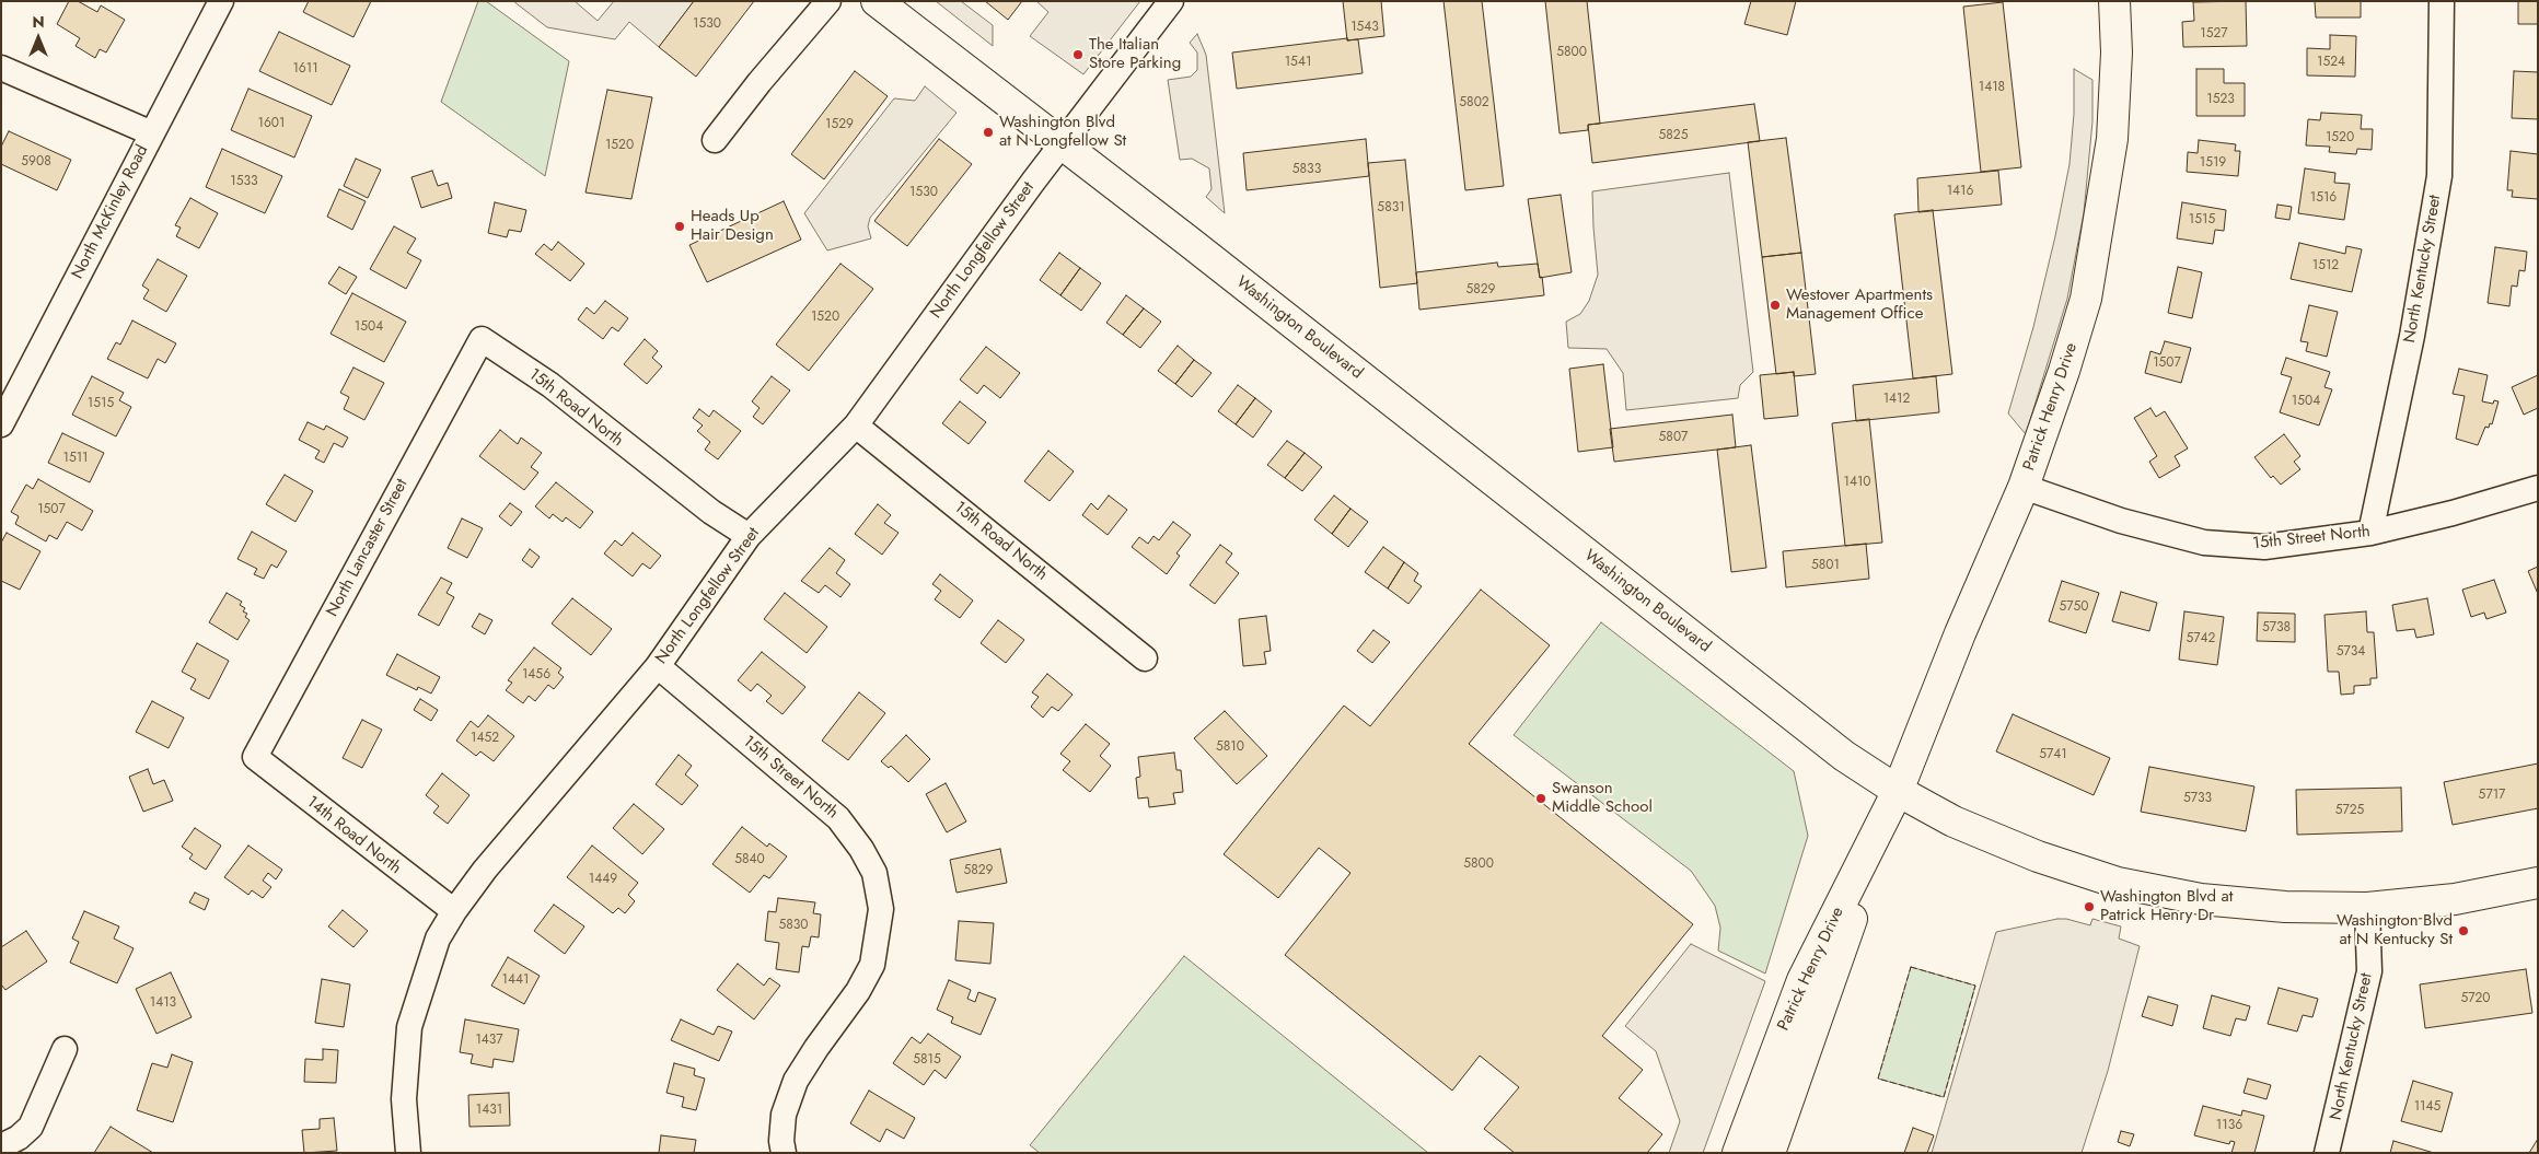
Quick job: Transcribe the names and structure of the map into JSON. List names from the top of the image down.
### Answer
{
  "streets": {
    "main road": ["Washington Boulevard", "Patrick Henry Drive"],
    "street": [
      "North McKinley Road",
      "North Longfellow Street",
      "North Kentucky Street",
      "15th Road North",
      "15th Street North",
      "North Lancaster Street",
      "14th Road North"
    ]
  },
  "crossings": [
    ["North Longfellow Street", "Washington Boulevard"],
    ["North Longfellow Street", "15th Road North"],
    ["North Longfellow Street", "15th Street North"],
    ["North Longfellow Street", "14th Road North"],
    ["North Kentucky Street", "Washington Boulevard"],
    ["North Kentucky Street", "15th Street North"],
    ["Washington Boulevard", "Patrick Henry Drive"],
    ["Patrick Henry Drive", "15th Street North"],
    ["15th Road North", "North Lancaster Street"],
    ["North Lancaster Street", "14th Road North"]
  ],
  "places": [
    "The Italian Store Parking",
    "Washington Blvd at N Longfellow St",
    "Heads Up Hair Design",
    "Westover Apartments Management Office",
    "Swanson Middle School",
    "Washington Blvd at Patrick Henry Dr",
    "Washington Blvd at N Kentucky St"
  ],
  "house_numbers": [
    "1530",
    "1543",
    "1527",
    "5800",
    "1541",
    "1524",
    "1611",
    "1418",
    "1523",
    "5802",
    "1601",
    "1529",
    "5825",
    "1520",
    "1520",
    "5908",
    "1519",
    "5833",
    "1533",
    "1416",
    "1530",
    "1516",
    "5831",
    "1515",
    "1512",
    "5829",
    "1520",
    "1504",
    "1507",
    "1412",
    "1504",
    "1515",
    "5807",
    "1511",
    "1410",
    "1507",
    "5801",
    "5750",
    "5738",
    "5742",
    "5734",
    "1456",
    "1452",
    "5810",
    "5741",
    "5717",
    "5733",
    "5725",
    "5840",
    "5800",
    "5829",
    "1449",
    "5830",
    "1441",
    "5720",
    "1413",
    "1437",
    "5815",
    "1145",
    "1431",
    "1136"
  ],
  "north": "top"
}
